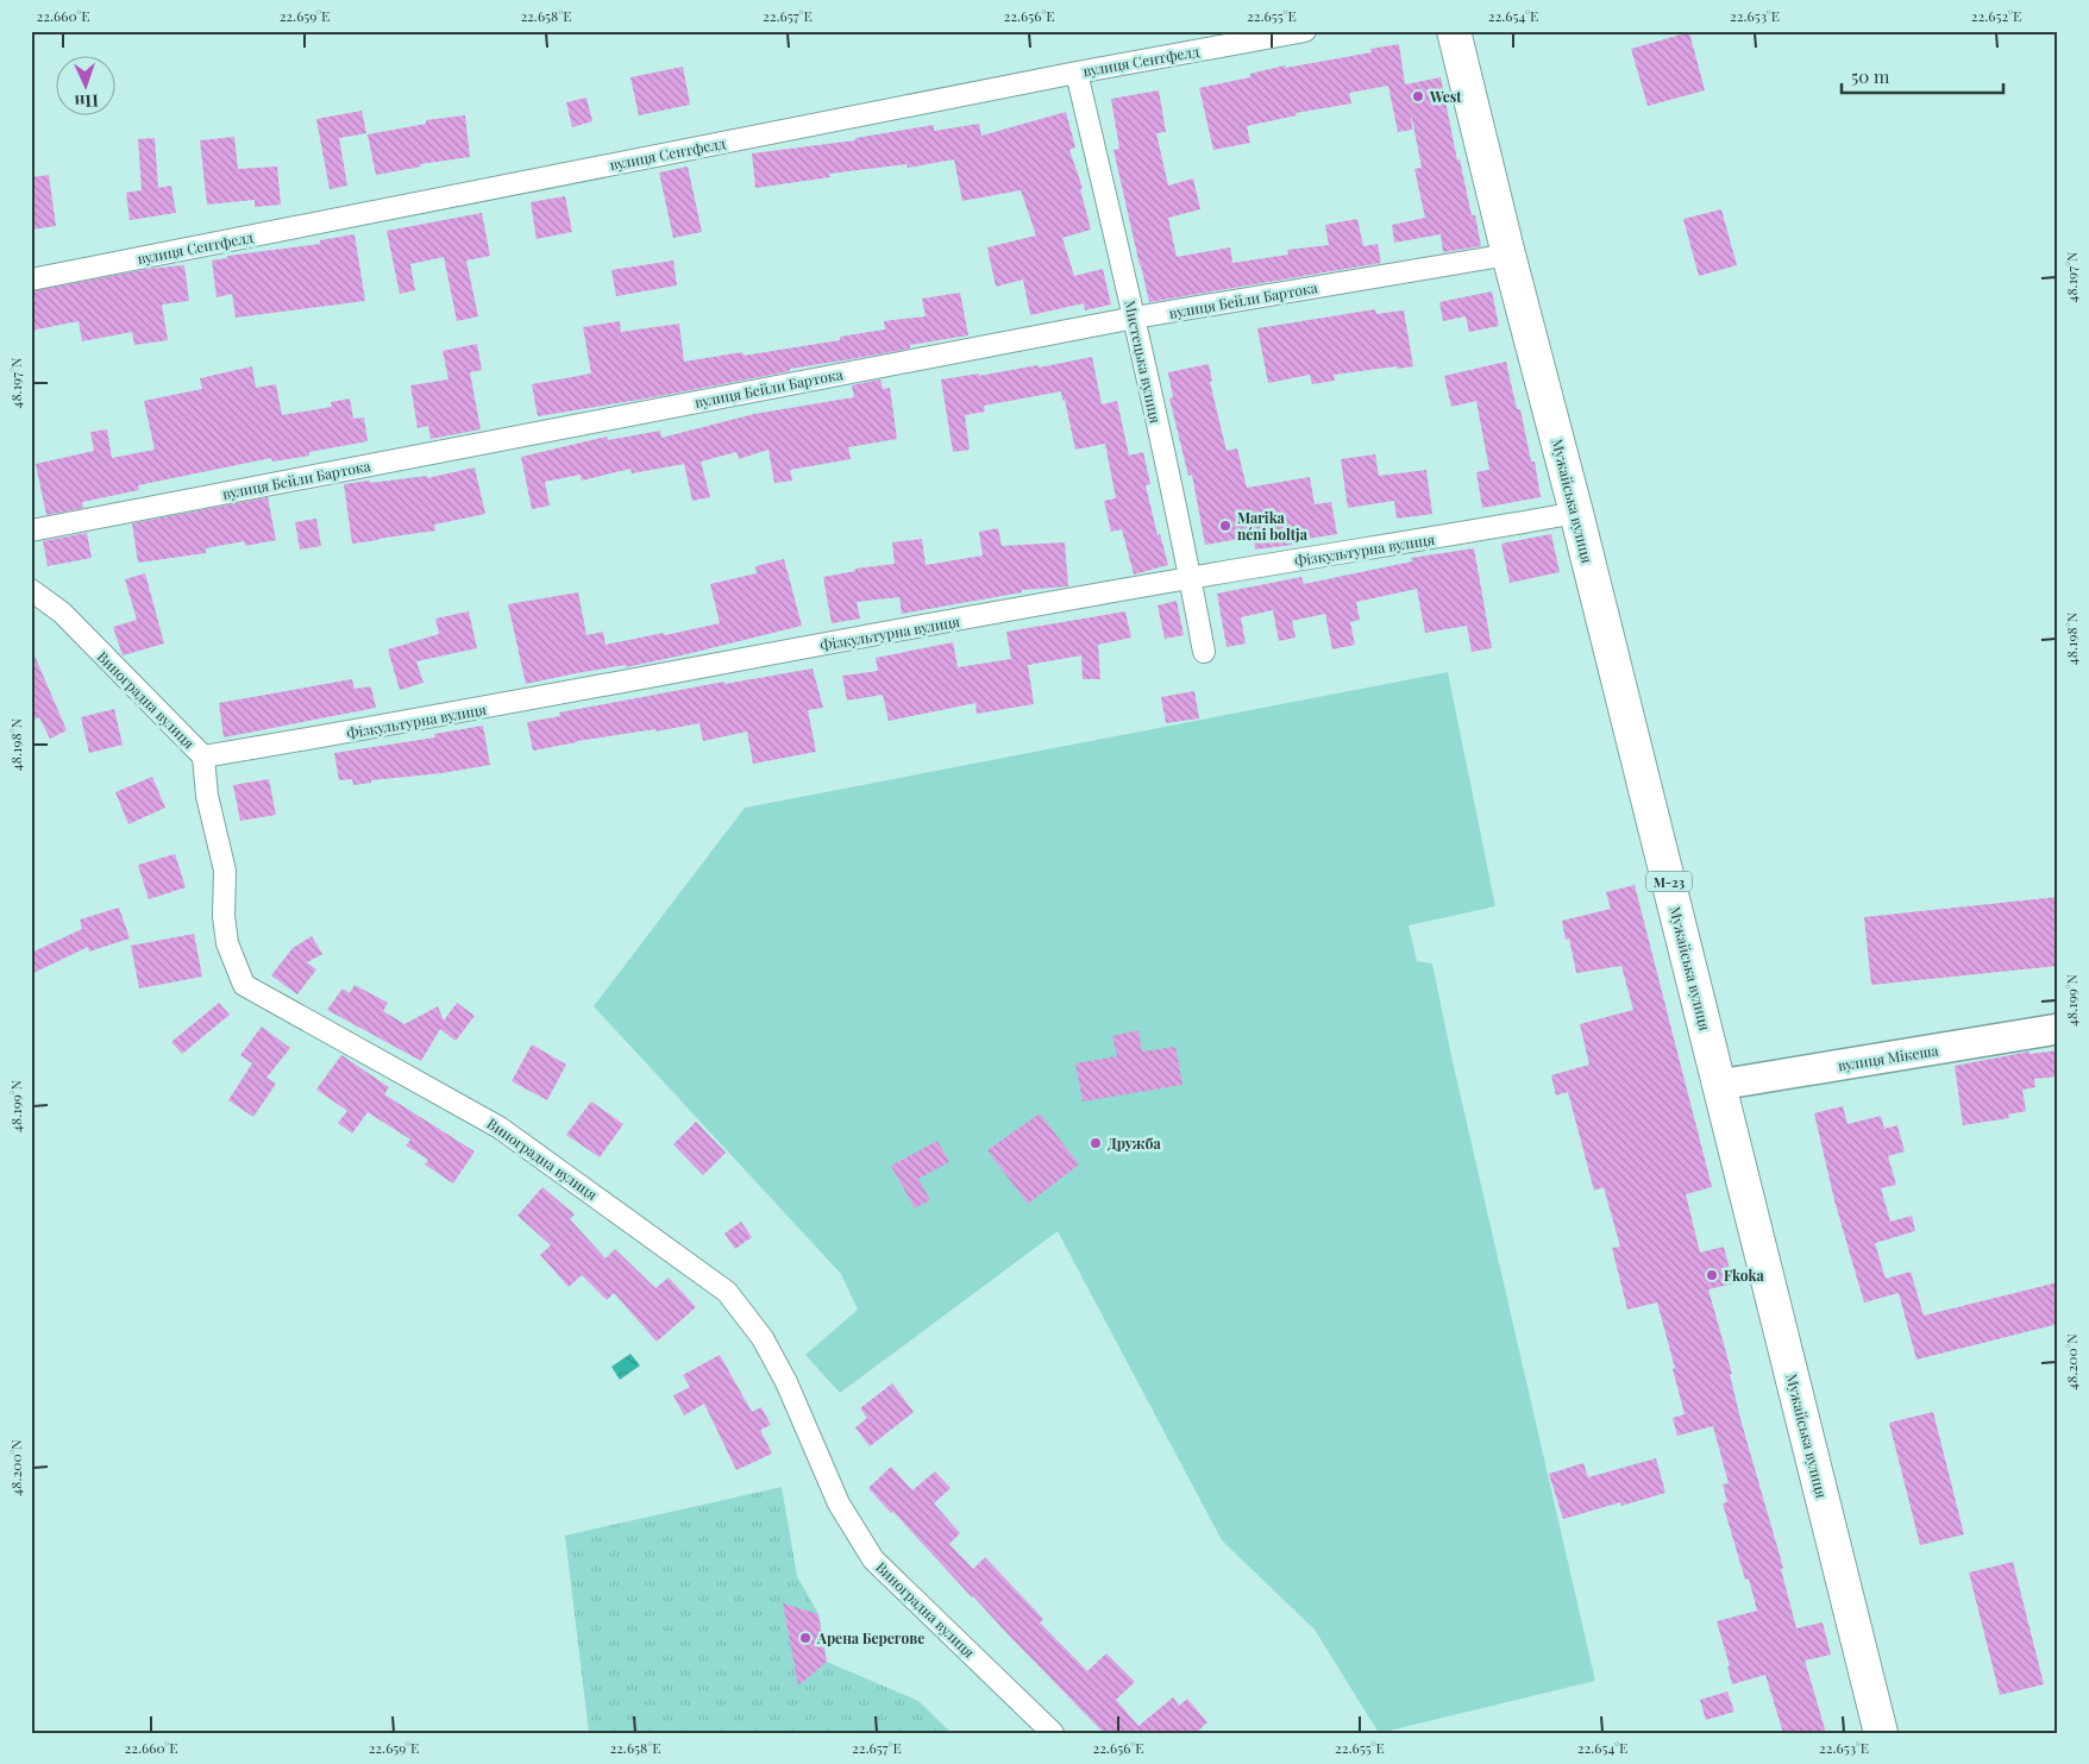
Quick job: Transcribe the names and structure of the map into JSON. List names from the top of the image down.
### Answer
{
  "streets": {
    "highway": ["Мужайська вулиця", "М-23"],
    "main road": ["вулиця Мікеша"],
    "street": [
      "вулиця Сентфелд",
      "вулиця Бейли Бартока",
      "Мистецька вулиця",
      "Фізкультурна вулиця",
      "Виноградна вулиця"
    ]
  },
  "crossings": [
    ["вулиця Сентфелд", "Мистецька вулиця"],
    ["вулиця Бейли Бартока", "Мистецька вулиця"],
    ["вулиця Бейли Бартока", "Мужайська вулиця"],
    ["Мистецька вулиця", "Фізкультурна вулиця"],
    ["Мужайська вулиця", "Фізкультурна вулиця"],
    ["Мужайська вулиця", "вулиця Мікеша"],
    ["Фізкультурна вулиця", "Виноградна вулиця"]
  ],
  "places": [
    "West",
    "Marika néni boltja",
    "Дружба",
    "Fkoka",
    "Арена Берегове"
  ],
  "scale_bar": "50 m",
  "north": "bottom",
  "coordinates": [
    "22.660°E",
    "22.659°E",
    "22.658°E",
    "22.657°E",
    "22.656°E",
    "22.655°E",
    "22.654°E",
    "22.653°E",
    "22.652°E",
    "48.197°N",
    "48.198°N",
    "48.199°N",
    "48.200°N"
  ]
}
